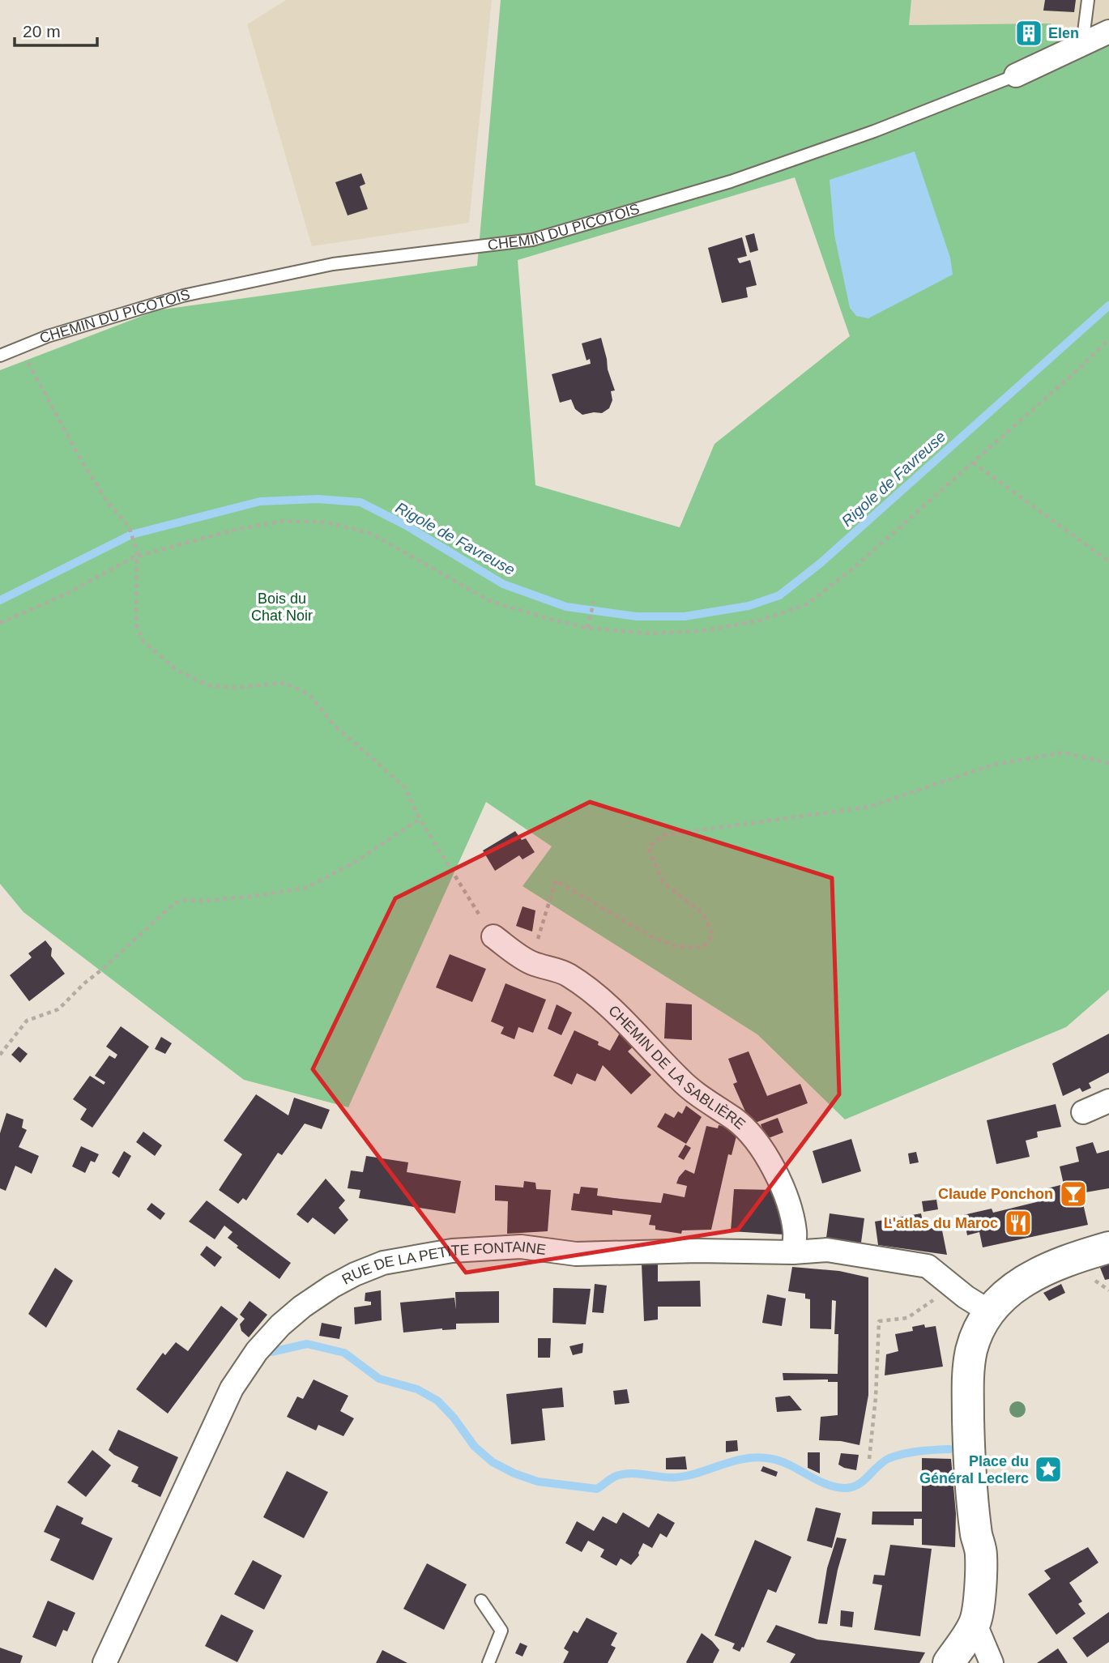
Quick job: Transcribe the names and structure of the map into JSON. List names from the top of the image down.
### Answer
{
  "streets": {
    "street": ["CHEMIN DU PICOTOIS", "CHEMIN DE LA SABLIÈRE", "RUE DE LA PETITE FONTAINE"]
  },
  "crossings": [
    ["CHEMIN DE LA SABLIÈRE", "RUE DE LA PETITE FONTAINE"]
  ],
  "water": ["Rigole de Favreuse"],
  "parks": ["Bois du Chat Noir"],
  "places": {
    "building": ["Elen"],
    "bar": ["Claude Ponchon"],
    "restaurant": ["L'atlas du Maroc"],
    "place": ["Place du Général Leclerc"]
  },
  "scale_bar": "20 m"
}
